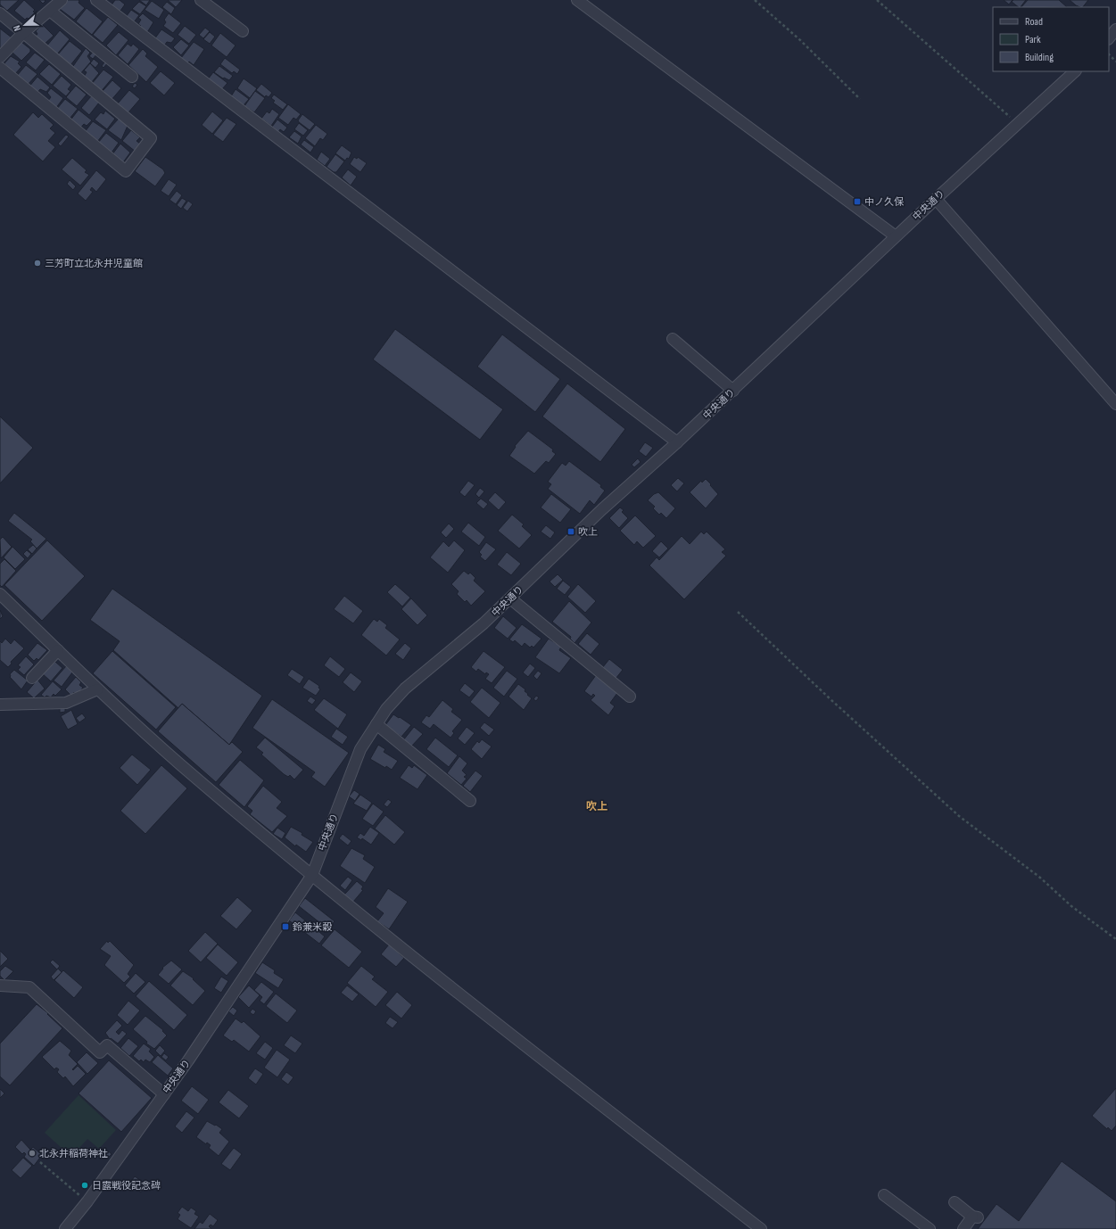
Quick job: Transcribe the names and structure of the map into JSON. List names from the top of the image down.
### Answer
{
  "streets": {
    "street": ["中央通り"]
  },
  "districts": ["吹上"],
  "places": {
    "transit": ["中ノ久保", "吹上", "鈴兼米穀"],
    "other": ["三芳町立北永井児童館", "北永井稲荷神社", "日露戦役記念碑"]
  },
  "legend": ["Road", "Park", "Building"],
  "north": "left"
}
